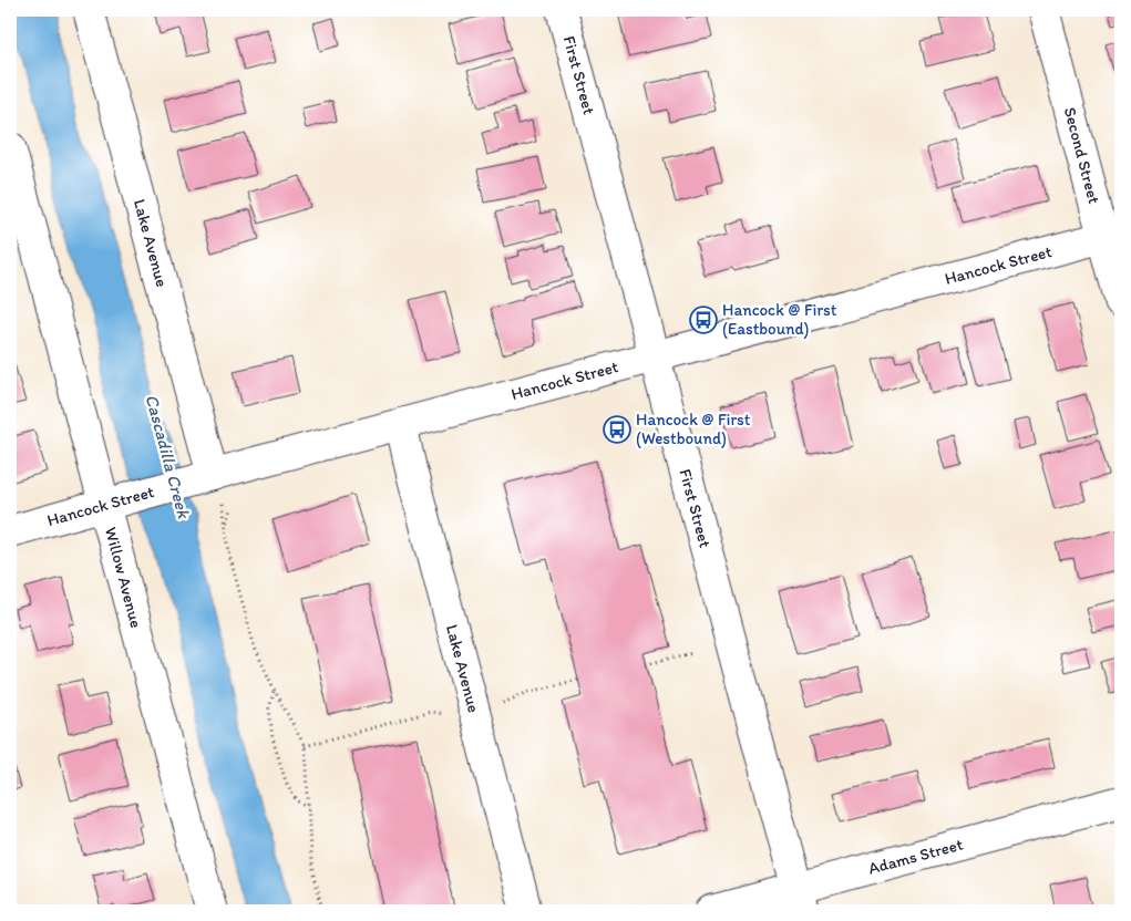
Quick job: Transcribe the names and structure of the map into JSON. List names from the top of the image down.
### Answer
{
  "streets": {
    "street": [
      "First Street",
      "Second Street",
      "Lake Avenue",
      "Hancock Street",
      "Willow Avenue",
      "Adams Street"
    ]
  },
  "crossings": [
    ["First Street", "Hancock Street"],
    ["First Street", "Adams Street"],
    ["Second Street", "Hancock Street"],
    ["Lake Avenue", "Hancock Street"],
    ["Hancock Street", "Willow Avenue"]
  ],
  "water": ["Cascadilla Creek"],
  "places": {
    "bus stop": ["Hancock @ First (Eastbound)", "Hancock @ First (Westbound)"]
  }
}
